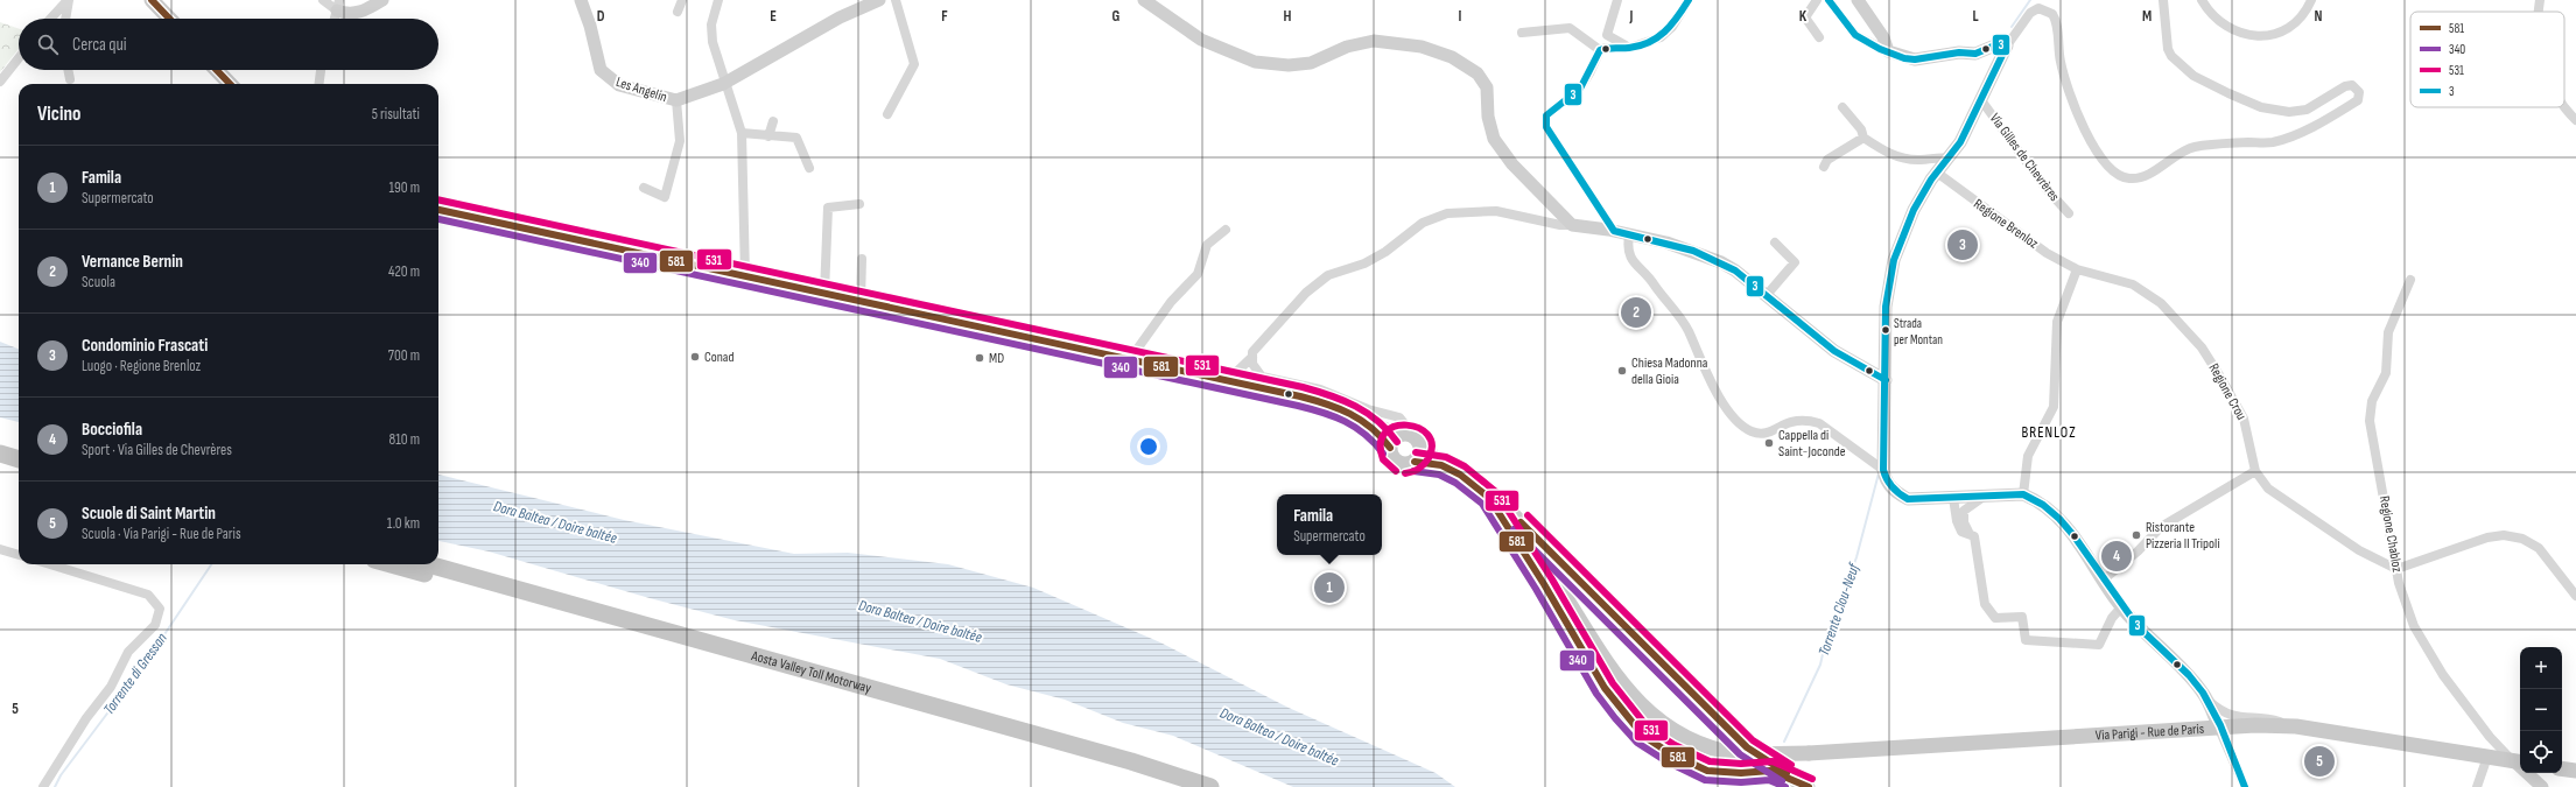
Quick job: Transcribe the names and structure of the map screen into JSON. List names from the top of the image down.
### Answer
{
  "streets": {
    "highway": ["Aosta Valley Toll Motorway"],
    "main road": ["Via Parigi - Rue de Paris"],
    "street": [
      "Les Angelin",
      "Via Gilles de Chevrères",
      "Regione Brenloz",
      "Regione Crou",
      "Regione Chabloz"
    ]
  },
  "crossings": [
    ["Via Gilles de Chevrères", "Regione Brenloz"],
    ["Regione Brenloz", "Regione Crou"],
    ["Regione Crou", "Regione Chabloz"],
    ["Regione Chabloz", "Via Parigi - Rue de Paris"]
  ],
  "districts": ["BRENLOZ"],
  "water": ["Dora Baltea / Doire baltée", "Torrente Clou-Neuf", "Torrente di Gressan"],
  "places": [
    "Strada per Montan",
    "Conad",
    "MD",
    "Chiesa Madonna della Gioia",
    "Cappella di Saint-Joconde",
    "Ristorante Pizzeria Il Tripoli"
  ],
  "lines": [
    "transit line 581",
    "transit line 3",
    "transit line 531",
    "transit line 340"
  ],
  "legend": [
    "581",
    "340",
    "531",
    "3"
  ],
  "page": {
    "search": "Cerca qui",
    "heading": ["Vicino", "5 risultati"],
    "list": [
      {
        "mark": "1",
        "name": "Famila",
        "note": "Supermercato",
        "value": "190 m"
      },
      {
        "mark": "2",
        "name": "Vernance Bernin",
        "note": "Scuola",
        "value": "420 m"
      },
      {
        "mark": "3",
        "name": "Condominio Frascati",
        "note": "Luogo · Regione Brenloz",
        "value": "700 m"
      },
      {
        "mark": "4",
        "name": "Bocciofila",
        "note": "Sport · Via Gilles de Chevrères",
        "value": "810 m"
      },
      {
        "mark": "5",
        "name": "Scuole di Saint Martin",
        "note": "Scuola · Via Parigi - Rue de Paris",
        "value": "1.0 km"
      }
    ],
    "pins": [
      "3",
      "2",
      "4",
      "1",
      "5"
    ],
    "popup": ["Famila", "Supermercato"],
    "map_buttons": ["+", "−"]
  },
  "grid": {
    "columns": [
      "D",
      "E",
      "F",
      "G",
      "H",
      "I",
      "J",
      "K",
      "L",
      "M",
      "N"
    ],
    "rows": ["5"]
  }
}
